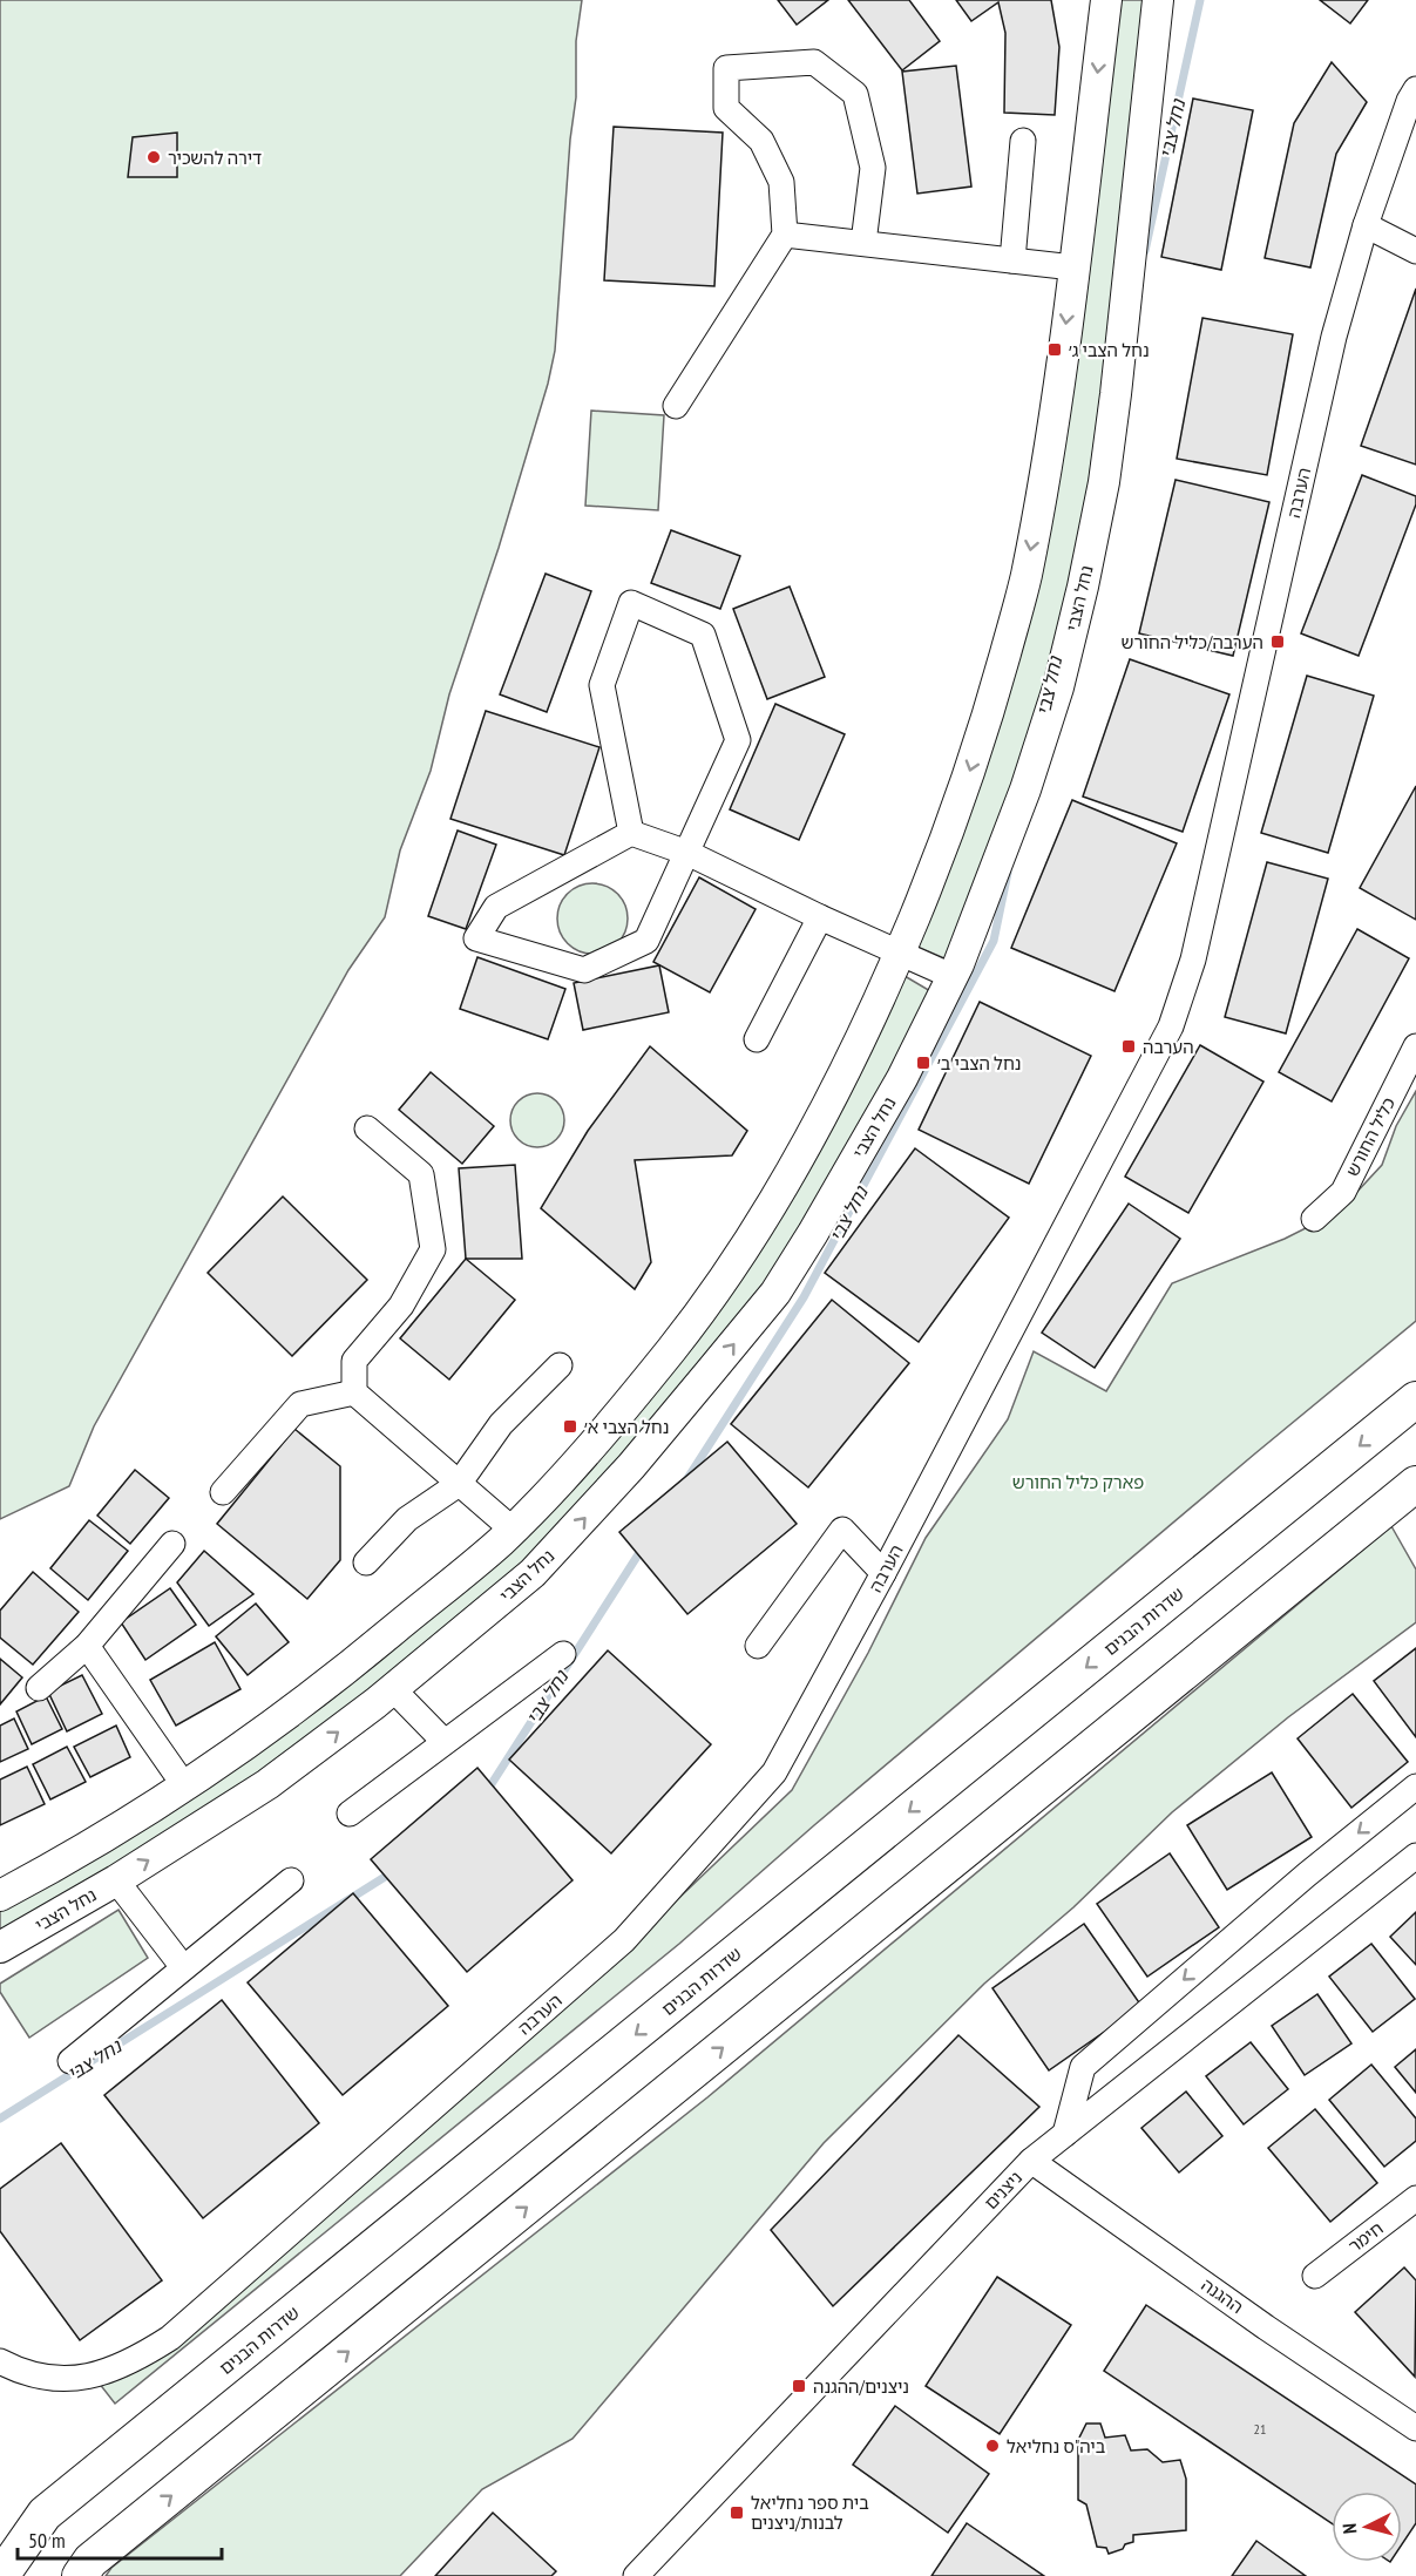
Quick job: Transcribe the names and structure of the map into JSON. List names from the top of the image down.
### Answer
{
  "streets": {
    "main road": ["שדרות הבנים"],
    "street": [
      "הערבה",
      "נחל הצבי",
      "כליל החורש",
      "ניצנים",
      "חימר",
      "ההגנה"
    ]
  },
  "crossings": [
    ["ניצנים", "ההגנה"]
  ],
  "water": ["נחל צבי"],
  "parks": ["פארק כליל החורש"],
  "places": {
    "other": ["דירה להשכיר", "ביה\"ס נחליאל"],
    "transit": [
      "נחל הצבי ג׳",
      "הערבה/כליל החורש",
      "הערבה",
      "נחל הצבי ב׳",
      "נחל הצבי א׳",
      "ניצנים/ההגנה",
      "בית ספר נחליאל לבנות/ניצנים"
    ]
  },
  "house_numbers": ["21"],
  "scale_bar": "50 m",
  "north": "left"
}
